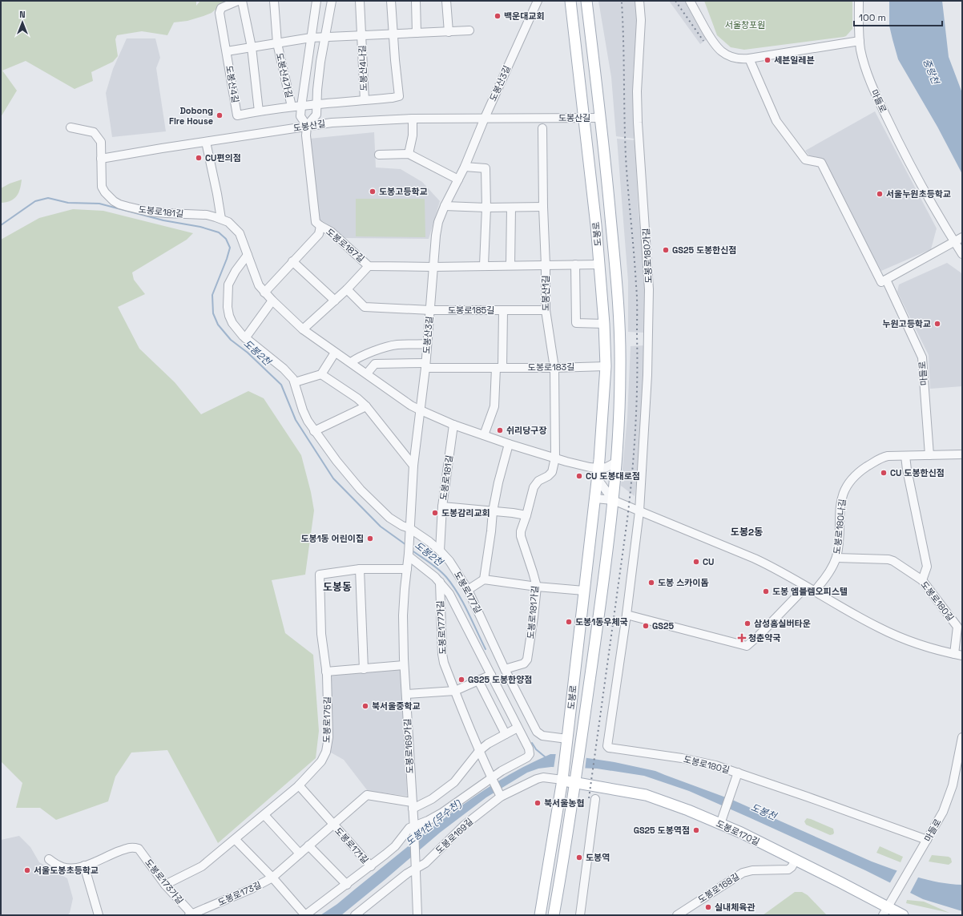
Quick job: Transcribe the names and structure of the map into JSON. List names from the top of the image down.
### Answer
{
  "streets": {
    "main road": ["도봉로", "도봉로170길"],
    "street": [
      "도봉산4나길",
      "도봉산4가길",
      "도봉산3길",
      "도봉산4길",
      "마들로",
      "도봉산길",
      "도봉로181길",
      "도봉로187길",
      "도봉로180가길",
      "도봉산1길",
      "도봉로185길",
      "도봉로183길",
      "도봉로180나길",
      "도봉로177길",
      "도봉로180길",
      "도봉로181가길",
      "도봉로177가길",
      "도봉로175길",
      "도봉로169가길",
      "도봉로169길",
      "도봉로171길",
      "도봉로173가길",
      "도봉로168길",
      "도봉로173길"
    ]
  },
  "crossings": [
    ["도봉산4나길", "도봉산4가길"],
    ["도봉산4나길", "도봉산4길"],
    ["도봉산4가길", "도봉산4길"],
    ["도봉산3길", "도봉산길"],
    ["도봉산3길", "도봉로181길"],
    ["도봉산3길", "도봉로187길"],
    ["도봉산3길", "도봉로185길"],
    ["도봉산3길", "도봉로183길"],
    ["도봉산3길", "도봉로177길"],
    ["도봉산3길", "도봉로169가길"],
    ["마들로", "도봉로180나길"],
    ["마들로", "도봉로180길"],
    ["마들로", "도봉로170길"],
    ["도봉산길", "도봉로181길"],
    ["도봉산길", "도봉로"],
    ["도봉산길", "도봉로187길"],
    ["도봉로181길", "도봉로"],
    ["도봉로181길", "도봉산1길"],
    ["도봉로181길", "도봉로177길"],
    ["도봉로181길", "도봉로181가길"],
    ["도봉로", "도봉로187길"],
    ["도봉로", "도봉로183길"],
    ["도봉로", "도봉로177길"],
    ["도봉로", "도봉로180길"],
    ["도봉로", "도봉로170길"],
    ["도봉로", "도봉로169길"],
    ["도봉로187길", "도봉산1길"],
    ["도봉로180가길", "도봉로180길"],
    ["도봉산1길", "도봉로185길"],
    ["도봉산1길", "도봉로183길"],
    ["도봉산1길", "도봉로181가길"],
    ["도봉로180나길", "도봉로180길"],
    ["도봉로177길", "도봉로181가길"],
    ["도봉로177길", "도봉로177가길"],
    ["도봉로177길", "도봉로169가길"],
    ["도봉로177가길", "도봉로169길"],
    ["도봉로175길", "도봉로169가길"],
    ["도봉로175길", "도봉로173가길"],
    ["도봉로175길", "도봉로173길"],
    ["도봉로169가길", "도봉로169길"],
    ["도봉로169가길", "도봉로171길"],
    ["도봉로169가길", "도봉로173길"],
    ["도봉로170길", "도봉로169길"],
    ["도봉로170길", "도봉로168길"],
    ["도봉로171길", "도봉로173길"],
    ["도봉로173가길", "도봉로173길"]
  ],
  "districts": ["도봉2동", "도봉동"],
  "water": [
    "중랑천",
    "도봉2천",
    "도봉천",
    "도봉1천 (무수천)"
  ],
  "parks": ["서울창포원"],
  "places": {
    "other": [
      "백운대교회",
      "세븐일레븐",
      "Dobong Fire House",
      "CU편의점",
      "도봉고등학교",
      "서울누원초등학교",
      "GS25 도봉한신점",
      "누원고등학교",
      "쉬리당구장",
      "CU 도봉한신점",
      "CU 도봉대로점",
      "도봉감리교회",
      "도봉1동 어린이집",
      "CU",
      "도봉 스카이돔",
      "도봉 엠블렘오피스텔",
      "도봉1동우체국",
      "삼성홈실버타운",
      "GS25",
      "GS25 도봉한양점",
      "북서울중학교",
      "북서울농협",
      "GS25 도봉역점",
      "도봉역",
      "서울도봉초등학교",
      "실내체육관"
    ],
    "health": ["청춘약국"]
  },
  "scale_bar": "100 m",
  "north": "top"
}
